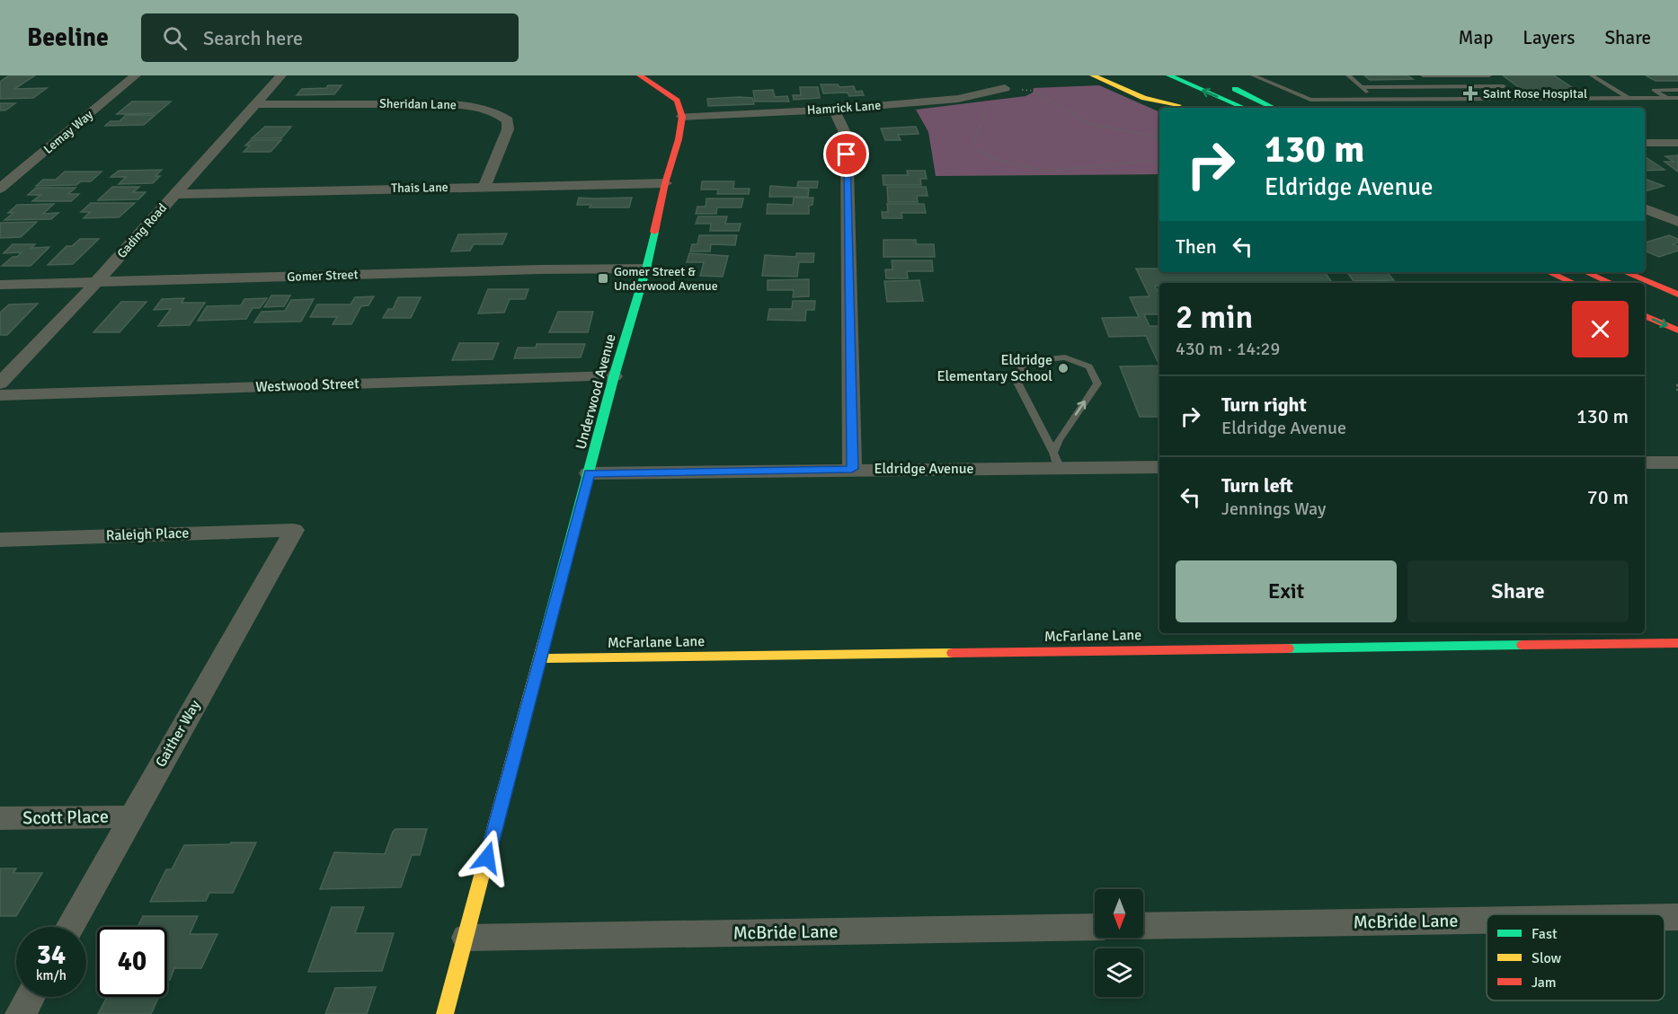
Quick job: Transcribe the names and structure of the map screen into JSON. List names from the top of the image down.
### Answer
{
  "streets": {
    "main road": ["Underwood Avenue", "McFarlane Lane"],
    "street": [
      "Sheridan Lane",
      "Hamrick Lane",
      "Lemay Way",
      "Thais Lane",
      "Gading Road",
      "Gomer Street",
      "Westwood Street",
      "Eldridge Avenue",
      "Raleigh Place",
      "Gaither Way",
      "Scott Place",
      "McBride Lane"
    ]
  },
  "crossings": [
    ["Sheridan Lane", "Thais Lane"],
    ["Sheridan Lane", "Gading Road"],
    ["Hamrick Lane", "Underwood Avenue"],
    ["Thais Lane", "Gading Road"],
    ["Thais Lane", "Underwood Avenue"],
    ["Gading Road", "Gomer Street"],
    ["Gomer Street", "Underwood Avenue"],
    ["Westwood Street", "Underwood Avenue"],
    ["Underwood Avenue", "Eldridge Avenue"],
    ["Underwood Avenue", "McFarlane Lane"],
    ["Underwood Avenue", "McBride Lane"],
    ["Raleigh Place", "Gaither Way"],
    ["Gaither Way", "Scott Place"]
  ],
  "places": {
    "health": ["Saint Rose Hospital"],
    "transit": ["Gomer Street & Underwood Avenue"],
    "other": ["Eldridge Elementary School"]
  },
  "legend": ["Fast", "Slow", "Jam"],
  "north": "bottom",
  "page": {
    "header": "Beeline",
    "search": "Search here",
    "nav": ["Map", "Layers", "Share"],
    "turn": ["130 m", "Eldridge Avenue"],
    "then": "Then",
    "heading": ["2 min", "430 m · 14:29"],
    "list": [
      {
        "name": "Turn right",
        "note": "Eldridge Avenue",
        "value": "130 m"
      },
      {
        "name": "Turn left",
        "note": "Jennings Way",
        "value": "70 m"
      }
    ],
    "buttons": ["Exit", "Share"],
    "speed": "34 km/h",
    "limit": "40"
  }
}
